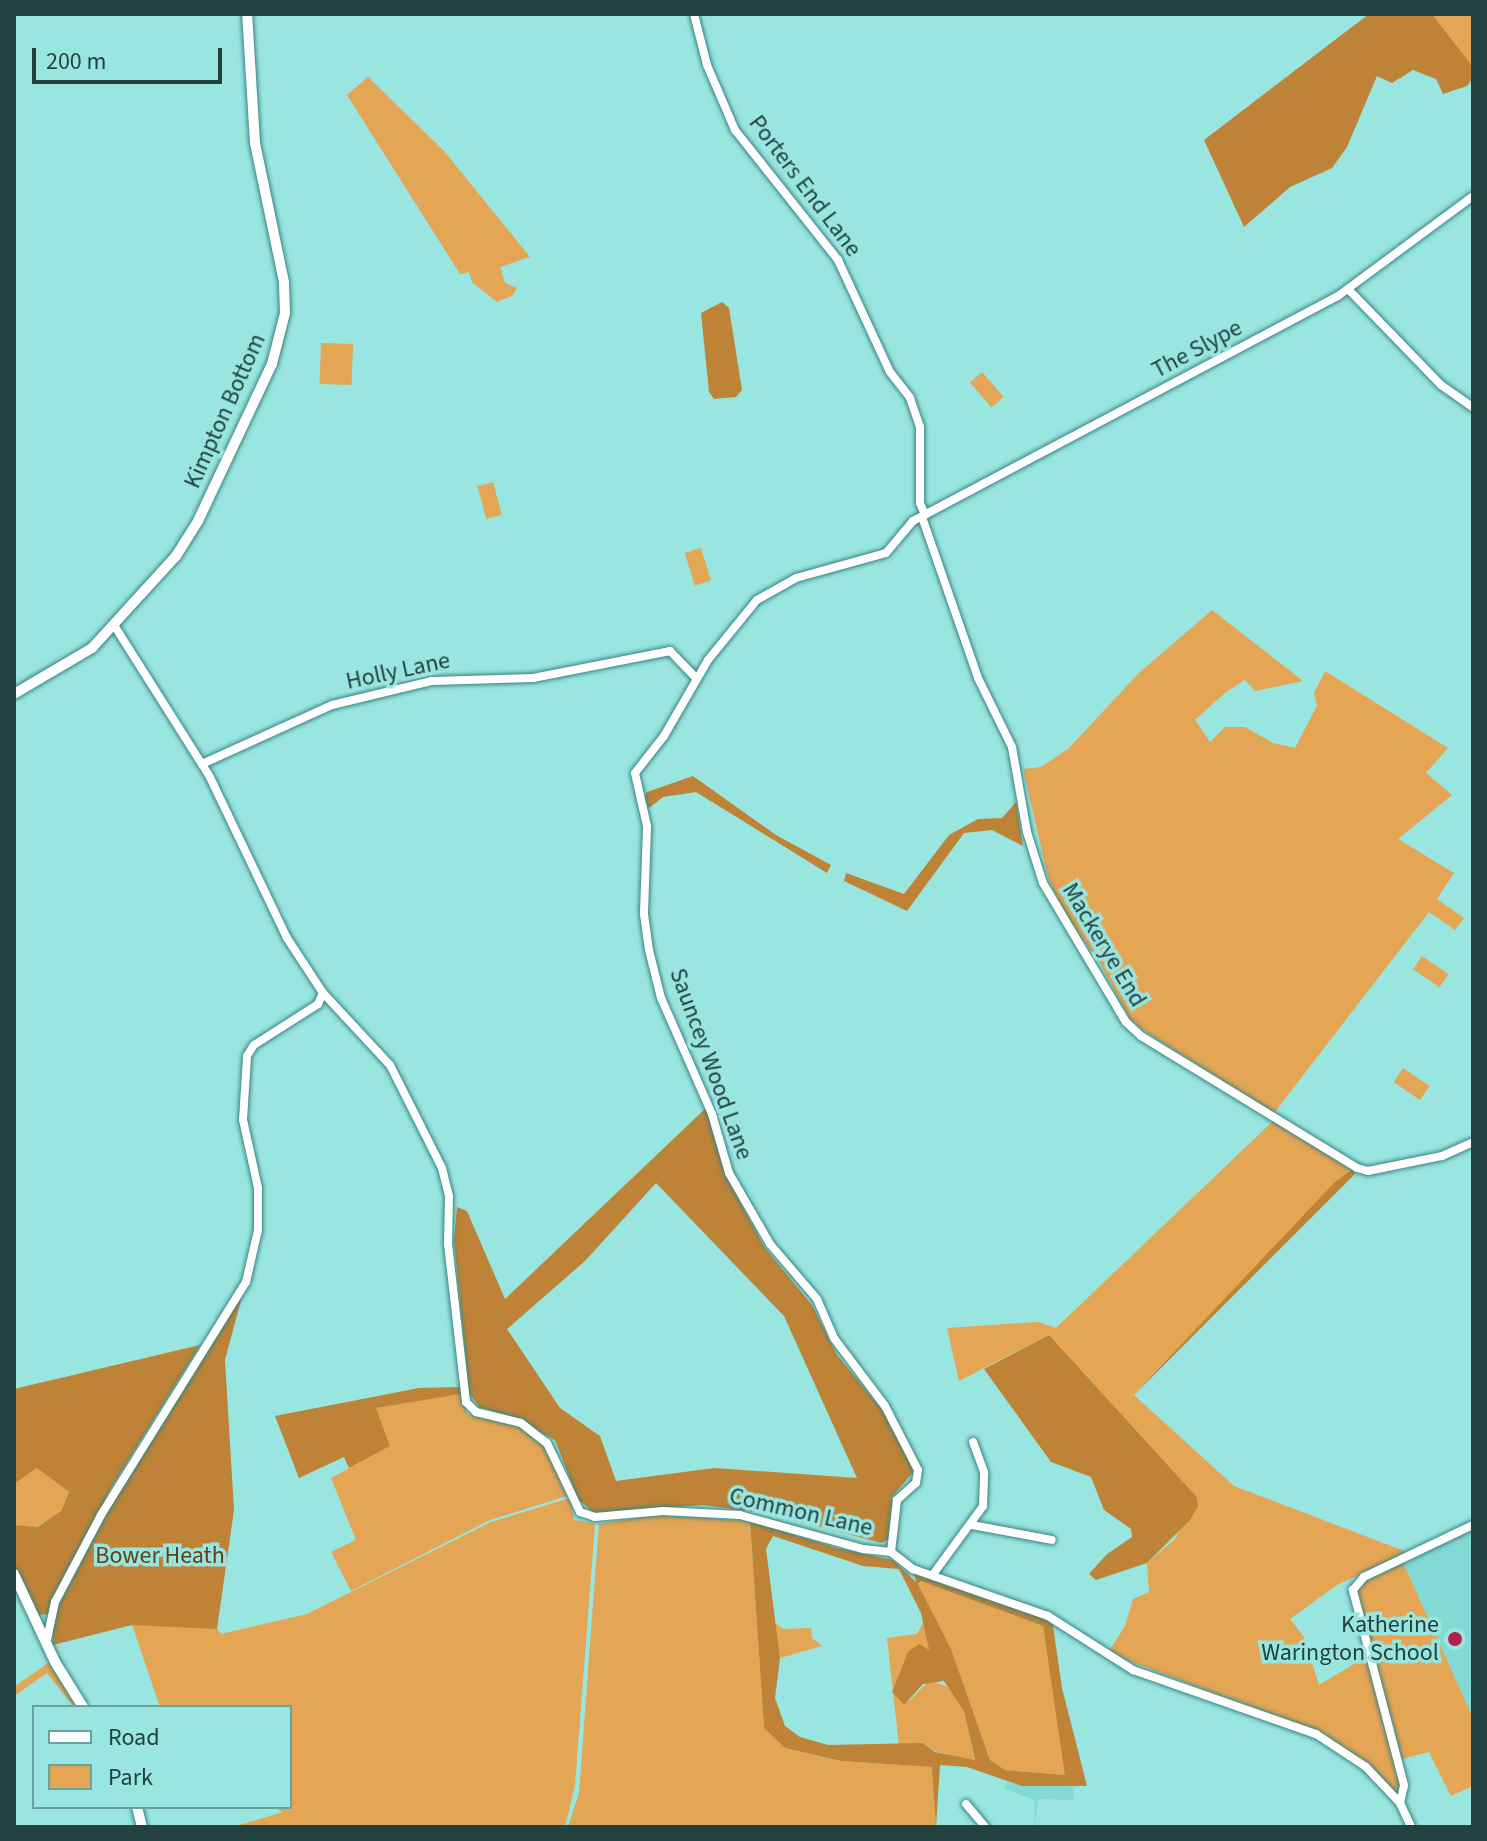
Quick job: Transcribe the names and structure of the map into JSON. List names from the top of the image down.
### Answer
{
  "streets": {
    "main road": ["Kimpton Bottom"],
    "street": [
      "Porters End Lane",
      "The Slype",
      "Holly Lane",
      "Mackerye End",
      "Sauncey Wood Lane",
      "Common Lane"
    ]
  },
  "crossings": [
    ["Porters End Lane", "The Slype"],
    ["Porters End Lane", "Mackerye End"],
    ["Porters End Lane", "Sauncey Wood Lane"],
    ["The Slype", "Mackerye End"],
    ["The Slype", "Sauncey Wood Lane"],
    ["Holly Lane", "Sauncey Wood Lane"],
    ["Mackerye End", "Sauncey Wood Lane"],
    ["Sauncey Wood Lane", "Common Lane"]
  ],
  "parks": ["Bower Heath"],
  "places": ["Katherine Warington School"],
  "legend": ["Road", "Park"],
  "scale_bar": "200 m"
}
